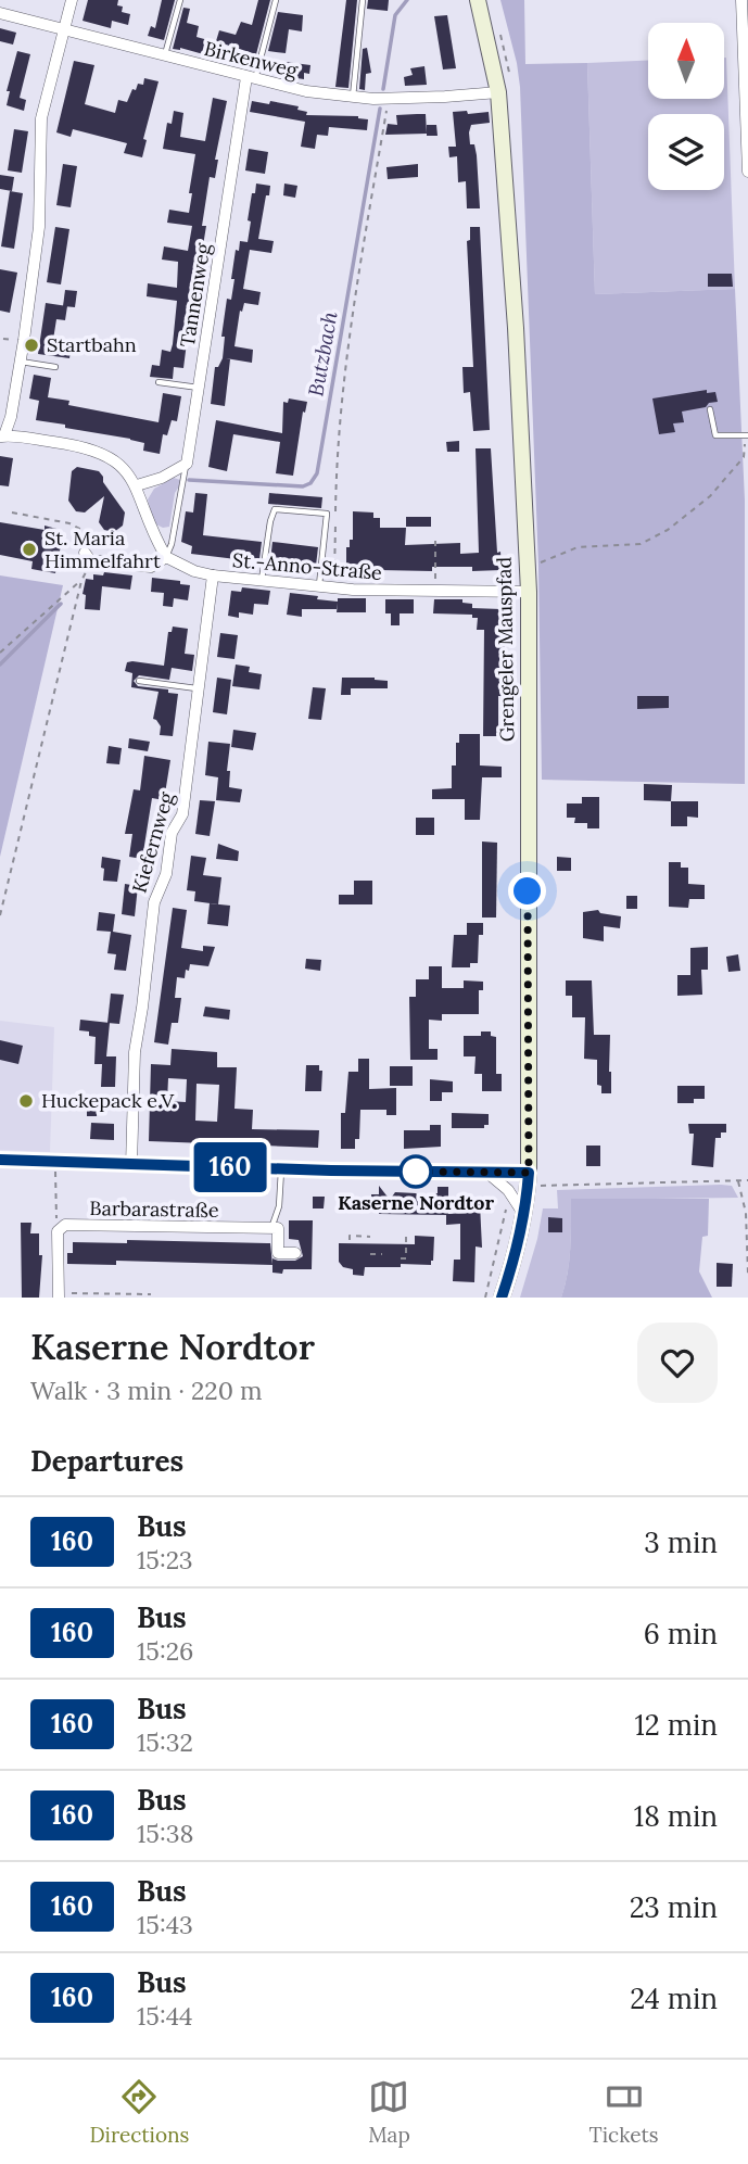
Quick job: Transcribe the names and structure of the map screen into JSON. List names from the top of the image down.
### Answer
{
  "streets": {
    "main road": ["Grengeler Mauspfad"],
    "street": [
      "Birkenweg",
      "Tannenweg",
      "St.-Anno-Straße",
      "Kiefernweg",
      "Barbarastraße"
    ]
  },
  "crossings": [
    ["Birkenweg", "Tannenweg"],
    ["Birkenweg", "Grengeler Mauspfad"],
    ["St.-Anno-Straße", "Grengeler Mauspfad"],
    ["St.-Anno-Straße", "Kiefernweg"]
  ],
  "water": ["Butzbach"],
  "places": [
    "Startbahn",
    "St. Maria Himmelfahrt",
    "Huckepack e.V.",
    "Kaserne Nordtor"
  ],
  "lines": ["bus line 160"],
  "north": "top",
  "page": {
    "on_map": "160",
    "heading": [
      ["Kaserne Nordtor", "Walk · 3 min · 220 m"],
      "Departures"
    ],
    "list": [
      {
        "mark": "160",
        "name": "Bus",
        "note": "15:23",
        "value": "3 min"
      },
      {
        "mark": "160",
        "name": "Bus",
        "note": "15:26",
        "value": "6 min"
      },
      {
        "mark": "160",
        "name": "Bus",
        "note": "15:32",
        "value": "12 min"
      },
      {
        "mark": "160",
        "name": "Bus",
        "note": "15:38",
        "value": "18 min"
      },
      {
        "mark": "160",
        "name": "Bus",
        "note": "15:43",
        "value": "23 min"
      },
      {
        "mark": "160",
        "name": "Bus",
        "note": "15:44",
        "value": "24 min"
      }
    ],
    "tabs": ["Directions", "Map", "Tickets"]
  }
}
